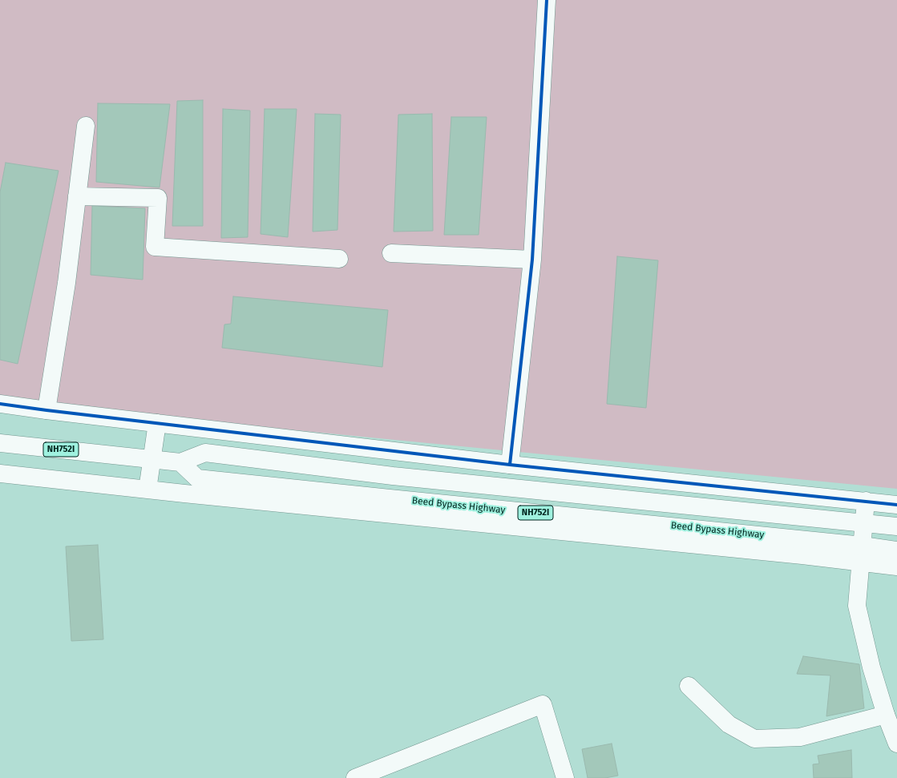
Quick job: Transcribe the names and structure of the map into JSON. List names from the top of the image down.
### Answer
{
  "streets": {
    "main road": ["NH752I", "Beed Bypass Highway"]
  },
  "crossings": [
    ["NH752I", "Beed Bypass Highway"]
  ]
}
